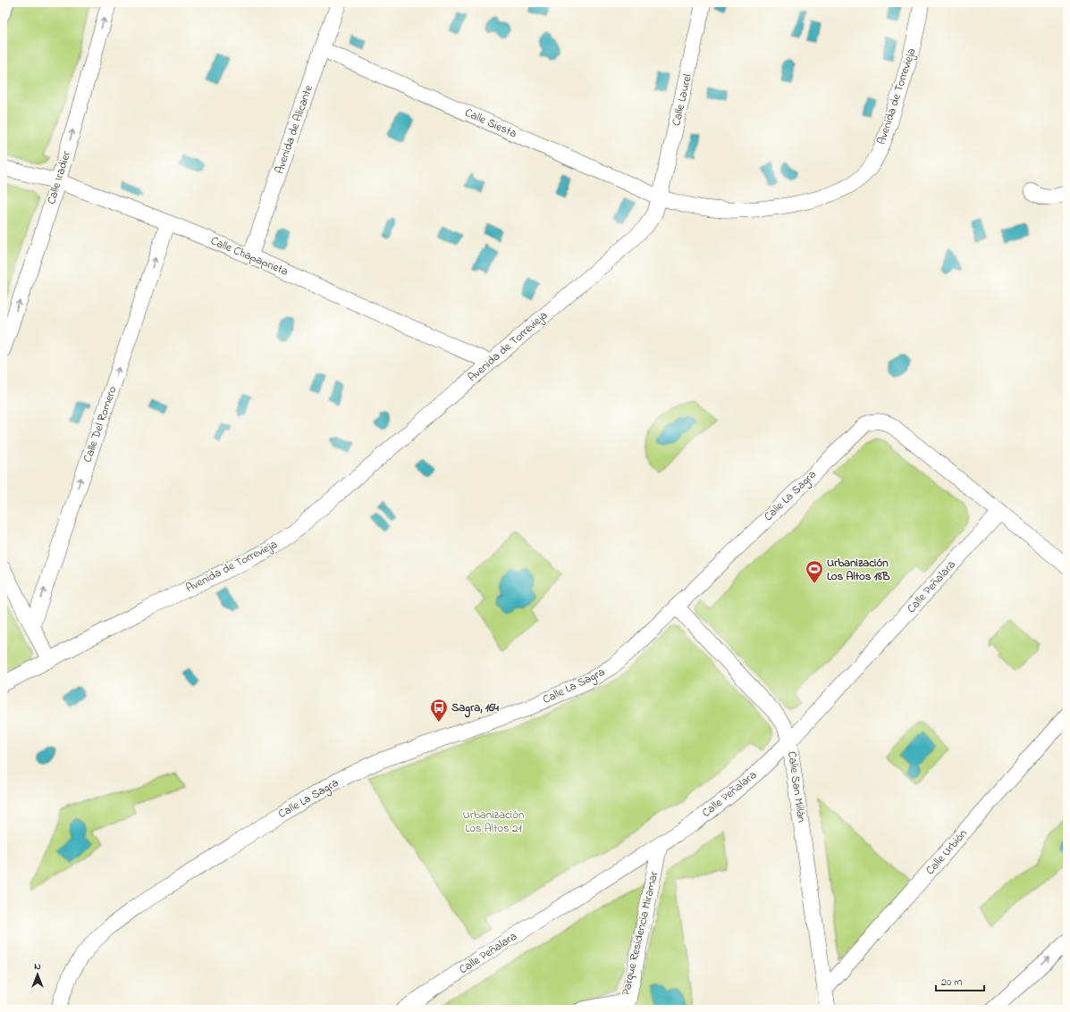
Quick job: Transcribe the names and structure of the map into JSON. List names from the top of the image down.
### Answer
{
  "streets": {
    "street": [
      "Avenida de Torrevieja",
      "Calle Laurel",
      "Calle Siesta",
      "Avenida de Alicante",
      "Calle Iradier",
      "Calle Chapaprieta",
      "Calle Del Romero",
      "Calle La Sagra",
      "Calle Peñalara",
      "Calle San Millán",
      "Calle Urbión",
      "Parque Residencia Miramar"
    ]
  },
  "crossings": [
    ["Avenida de Torrevieja", "Calle Laurel"],
    ["Avenida de Torrevieja", "Calle Siesta"],
    ["Avenida de Torrevieja", "Calle Chapaprieta"],
    ["Calle Laurel", "Calle Siesta"],
    ["Calle Siesta", "Avenida de Alicante"],
    ["Avenida de Alicante", "Calle Chapaprieta"],
    ["Calle Iradier", "Calle Chapaprieta"],
    ["Calle Chapaprieta", "Calle Del Romero"],
    ["Calle La Sagra", "Calle Peñalara"],
    ["Calle La Sagra", "Calle San Millán"],
    ["Calle Peñalara", "Calle San Millán"],
    ["Calle Peñalara", "Parque Residencia Miramar"],
    ["Calle San Millán", "Calle Urbión"]
  ],
  "one_way": ["Calle Iradier", "Calle Del Romero"],
  "parks": ["Urbanización Los Altos 21"],
  "places": {
    "sports": ["Urbanización Los Altos 18B"],
    "bus stop": ["Sagra, 164"]
  },
  "scale_bar": "20 m",
  "north": "top"
}
